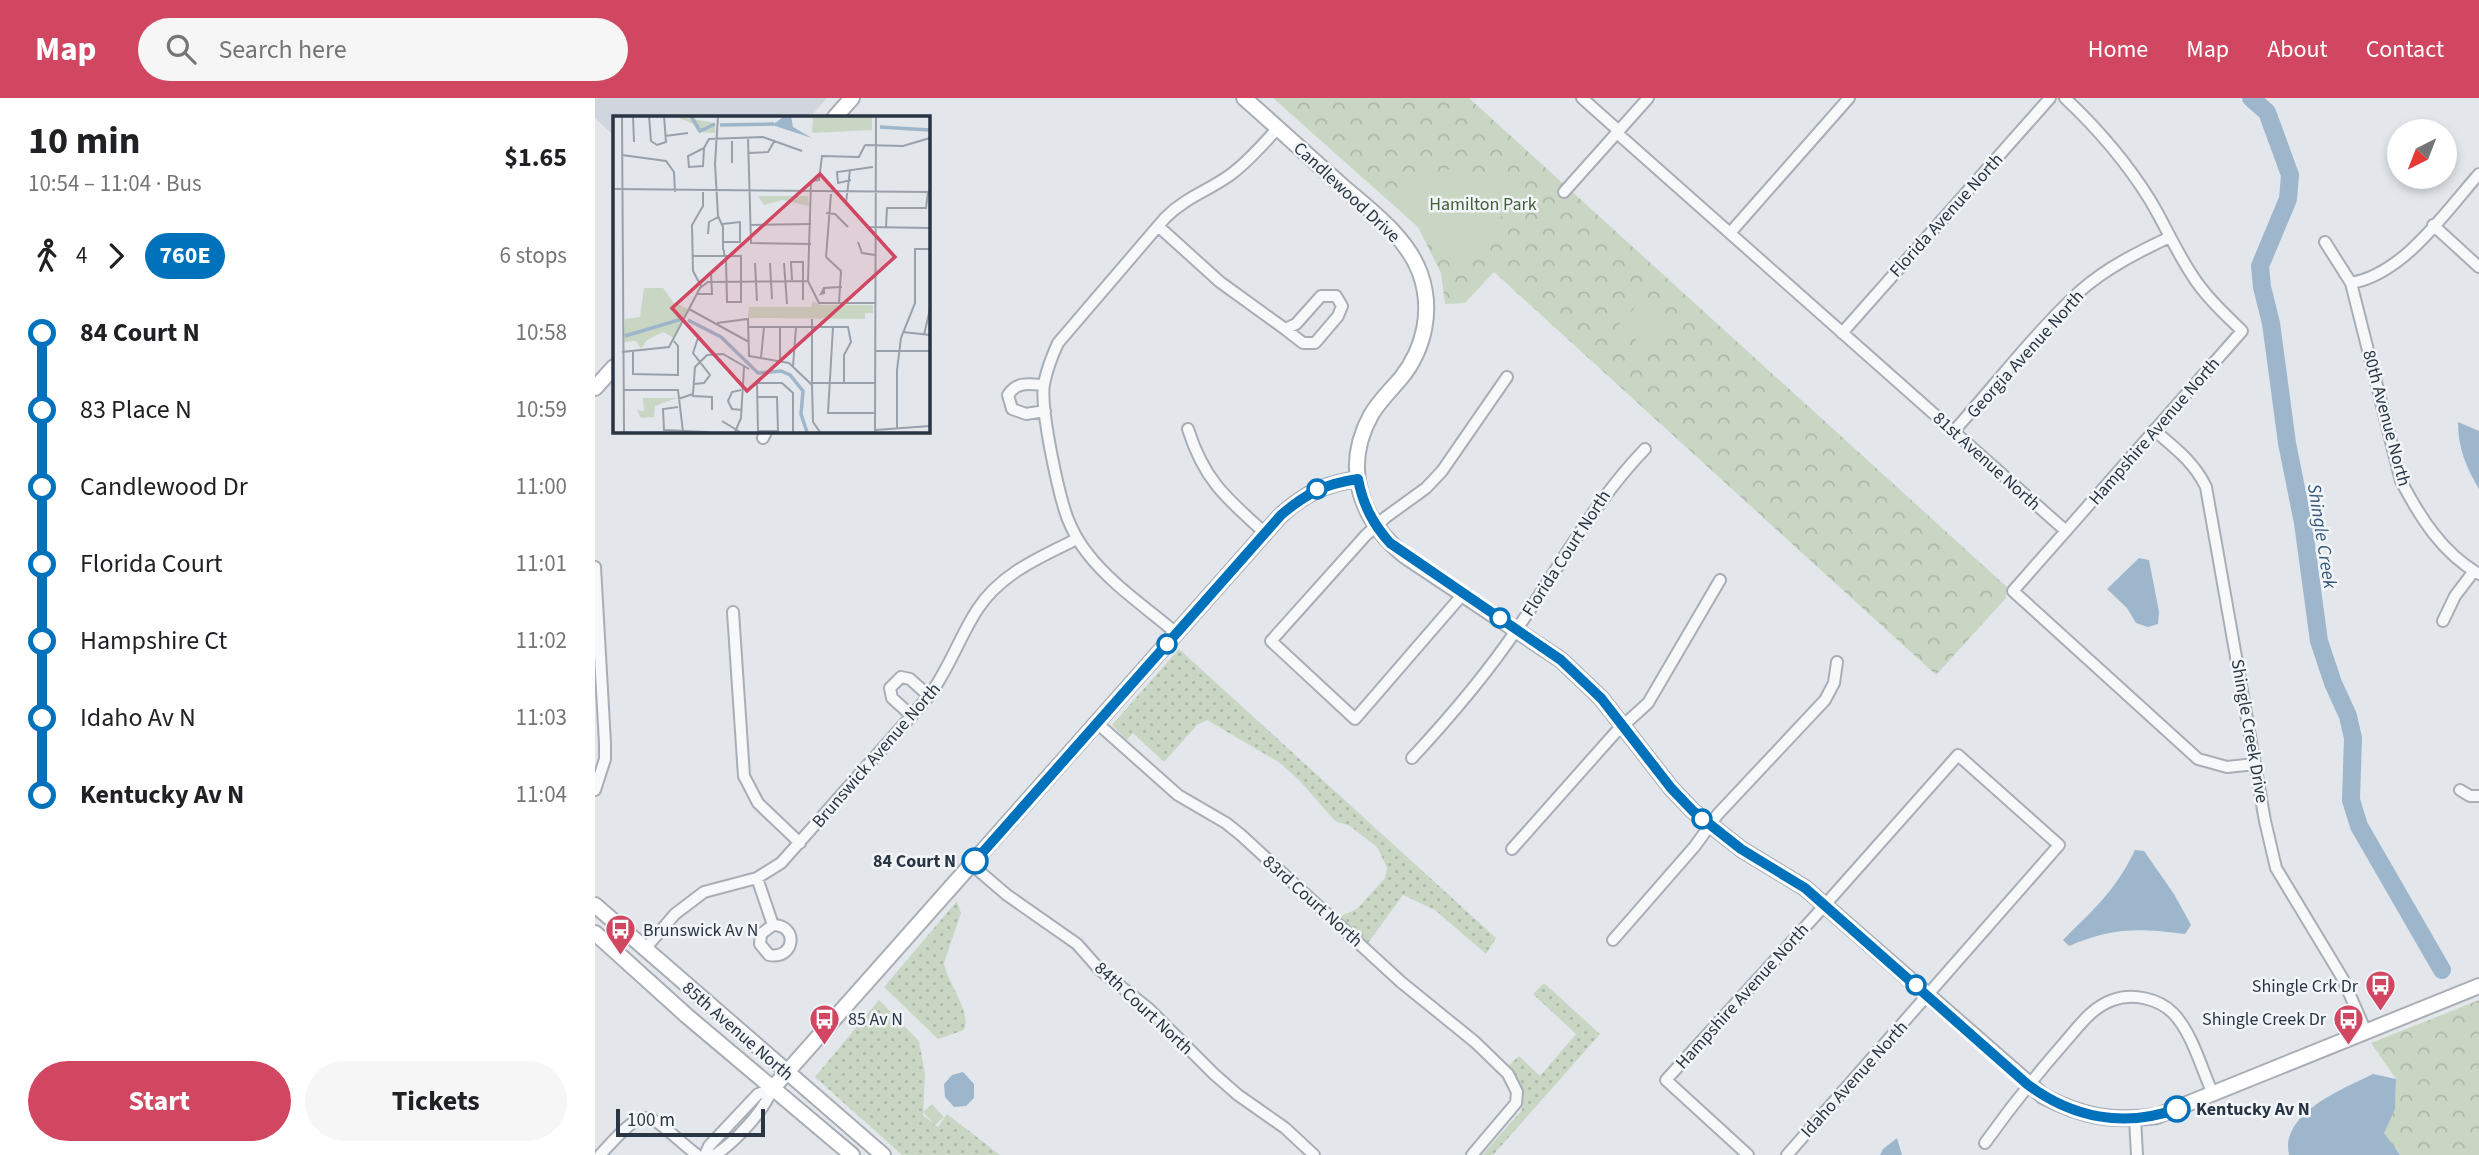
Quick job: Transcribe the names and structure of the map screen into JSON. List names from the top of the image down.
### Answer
{
  "streets": {
    "street": [
      "Candlewood Drive",
      "Florida Avenue North",
      "Georgia Avenue North",
      "80th Avenue North",
      "Hampshire Avenue North",
      "81st Avenue North",
      "Florida Court North",
      "Shingle Creek Drive",
      "Brunswick Avenue North",
      "83rd Court North",
      "84th Court North",
      "85th Avenue North",
      "Idaho Avenue North"
    ]
  },
  "crossings": [
    ["Candlewood Drive", "Hampshire Avenue North"],
    ["Candlewood Drive", "Florida Court North"],
    ["Candlewood Drive", "Shingle Creek Drive"],
    ["Candlewood Drive", "Idaho Avenue North"],
    ["Florida Avenue North", "81st Avenue North"],
    ["Georgia Avenue North", "Hampshire Avenue North"],
    ["Georgia Avenue North", "81st Avenue North"],
    ["Hampshire Avenue North", "81st Avenue North"],
    ["Hampshire Avenue North", "Shingle Creek Drive"],
    ["Hampshire Avenue North", "Idaho Avenue North"],
    ["Brunswick Avenue North", "85th Avenue North"]
  ],
  "water": ["Shingle Creek"],
  "parks": ["Hamilton Park"],
  "places": {
    "other": ["84 Court N", "Kentucky Av N"],
    "bus stop": [
      "Brunswick Av N",
      "Shingle Crk Dr",
      "85 Av N",
      "Shingle Creek Dr"
    ]
  },
  "lines": ["bus line 760E"],
  "scale_bar": "100 m",
  "north": "bottom left",
  "page": {
    "header": "Map",
    "search": "Search here",
    "nav": [
      "Home",
      "Map",
      "About",
      "Contact"
    ],
    "heading": ["10 min", "10:54 – 11:04 · Bus", "$1.65"],
    "legs": ["4", "760E", "6 stops"],
    "list": [
      {
        "name": "84 Court N",
        "value": "10:58"
      },
      {
        "name": "83 Place N",
        "value": "10:59"
      },
      {
        "name": "Candlewood Dr",
        "value": "11:00"
      },
      {
        "name": "Florida Court",
        "value": "11:01"
      },
      {
        "name": "Hampshire Ct",
        "value": "11:02"
      },
      {
        "name": "Idaho Av N",
        "value": "11:03"
      },
      {
        "name": "Kentucky Av N",
        "value": "11:04"
      }
    ],
    "buttons": ["Start", "Tickets"],
    "scale": "100 m"
  }
}
